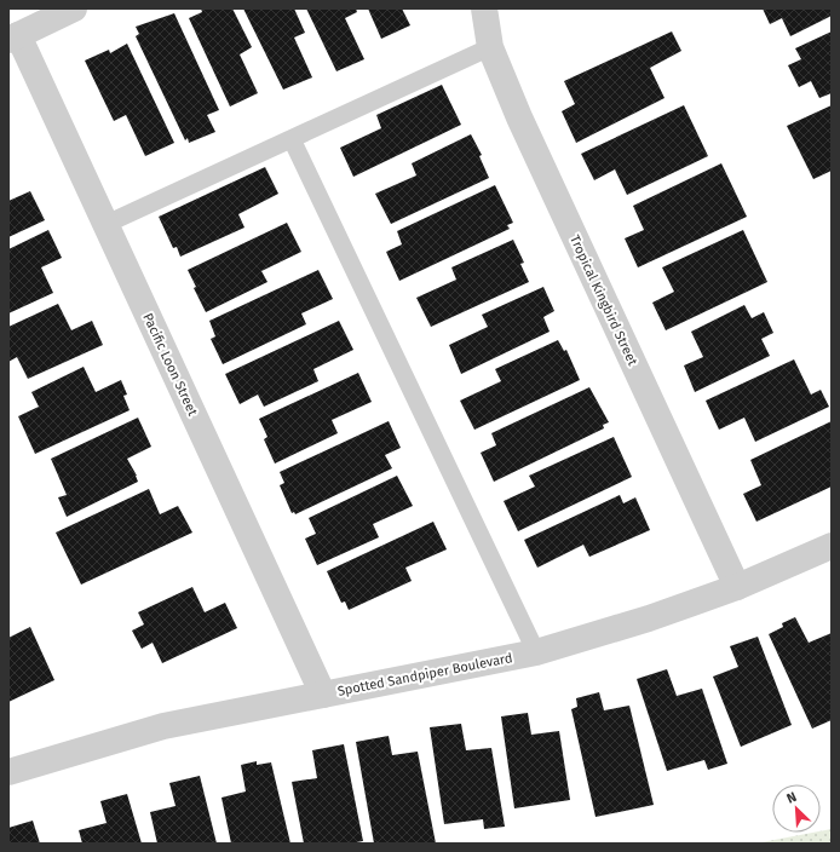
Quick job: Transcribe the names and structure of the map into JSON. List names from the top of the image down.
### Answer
{
  "streets": {
    "street": ["Tropical Kingbird Street", "Pacific Loon Street", "Spotted Sandpiper Boulevard"]
  },
  "crossings": [
    ["Tropical Kingbird Street", "Spotted Sandpiper Boulevard"],
    ["Pacific Loon Street", "Spotted Sandpiper Boulevard"]
  ],
  "north": "top left"
}
